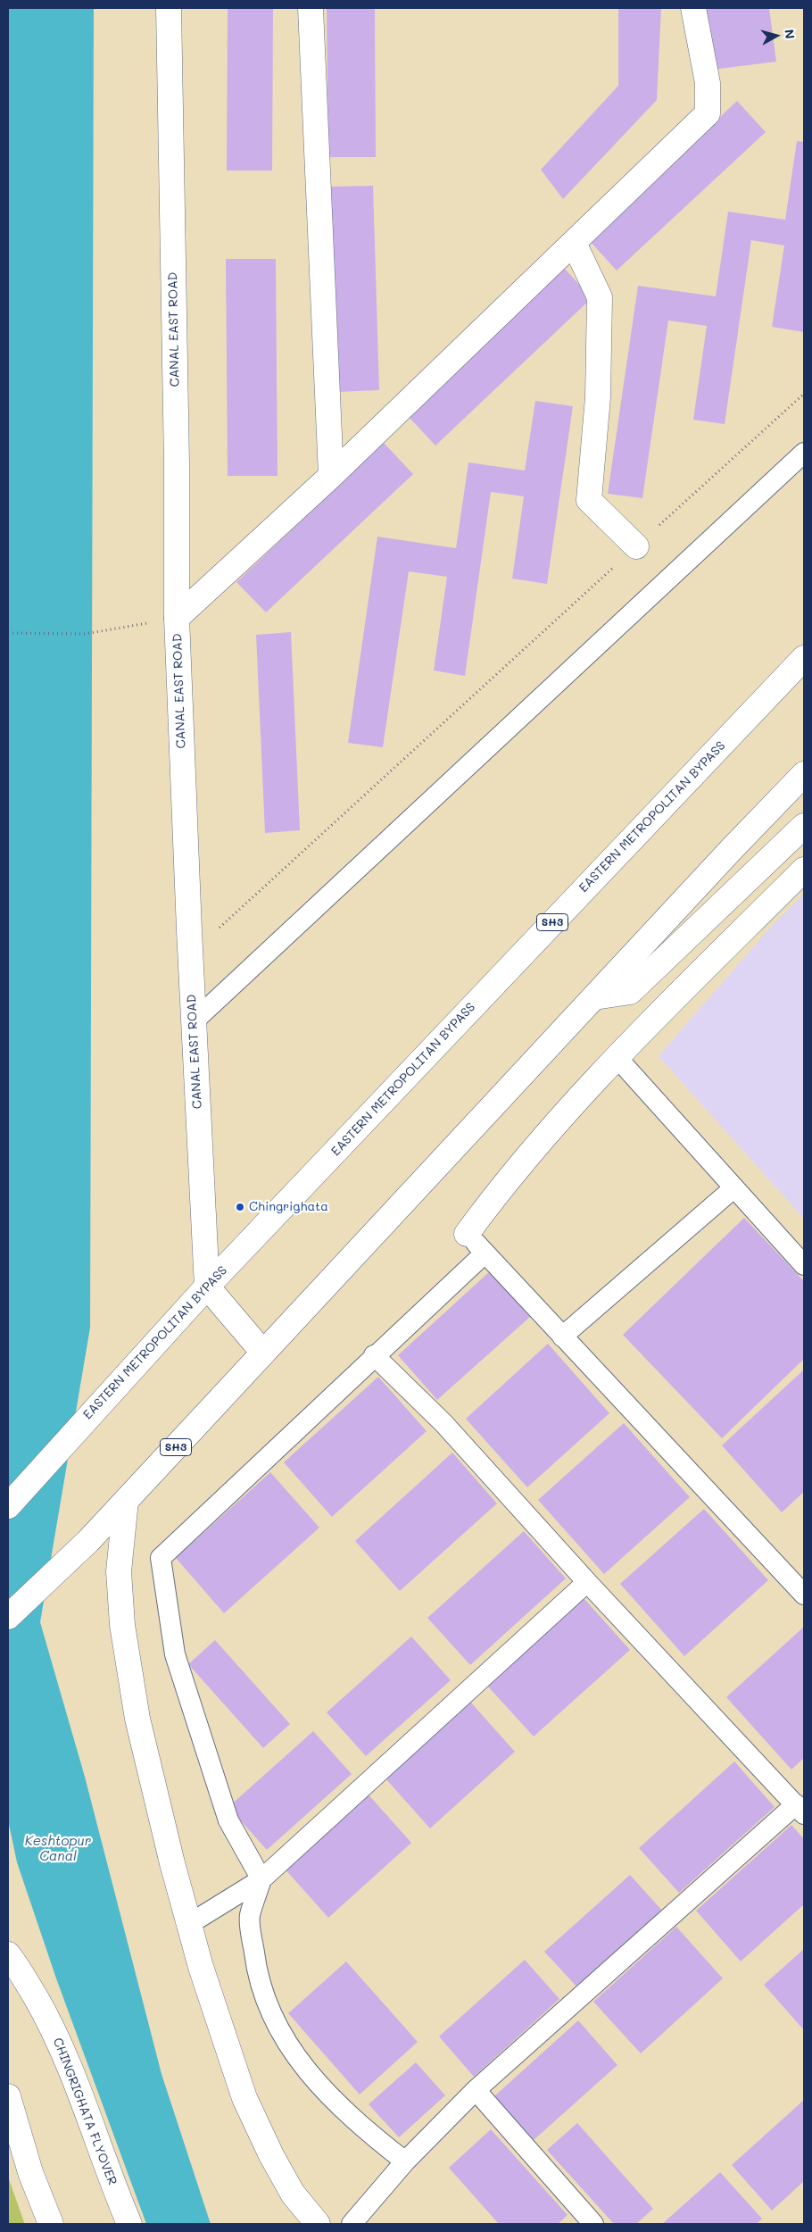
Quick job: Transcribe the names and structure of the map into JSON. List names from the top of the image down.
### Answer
{
  "streets": {
    "main road": [
      "CANAL EAST ROAD",
      "EASTERN METROPOLITAN BYPASS",
      "SH3",
      "CHINGRIGHATA FLYOVER"
    ]
  },
  "crossings": [
    ["CANAL EAST ROAD", "EASTERN METROPOLITAN BYPASS"]
  ],
  "water": ["Keshtopur Canal"],
  "places": ["Chingrighata"],
  "north": "right"
}
